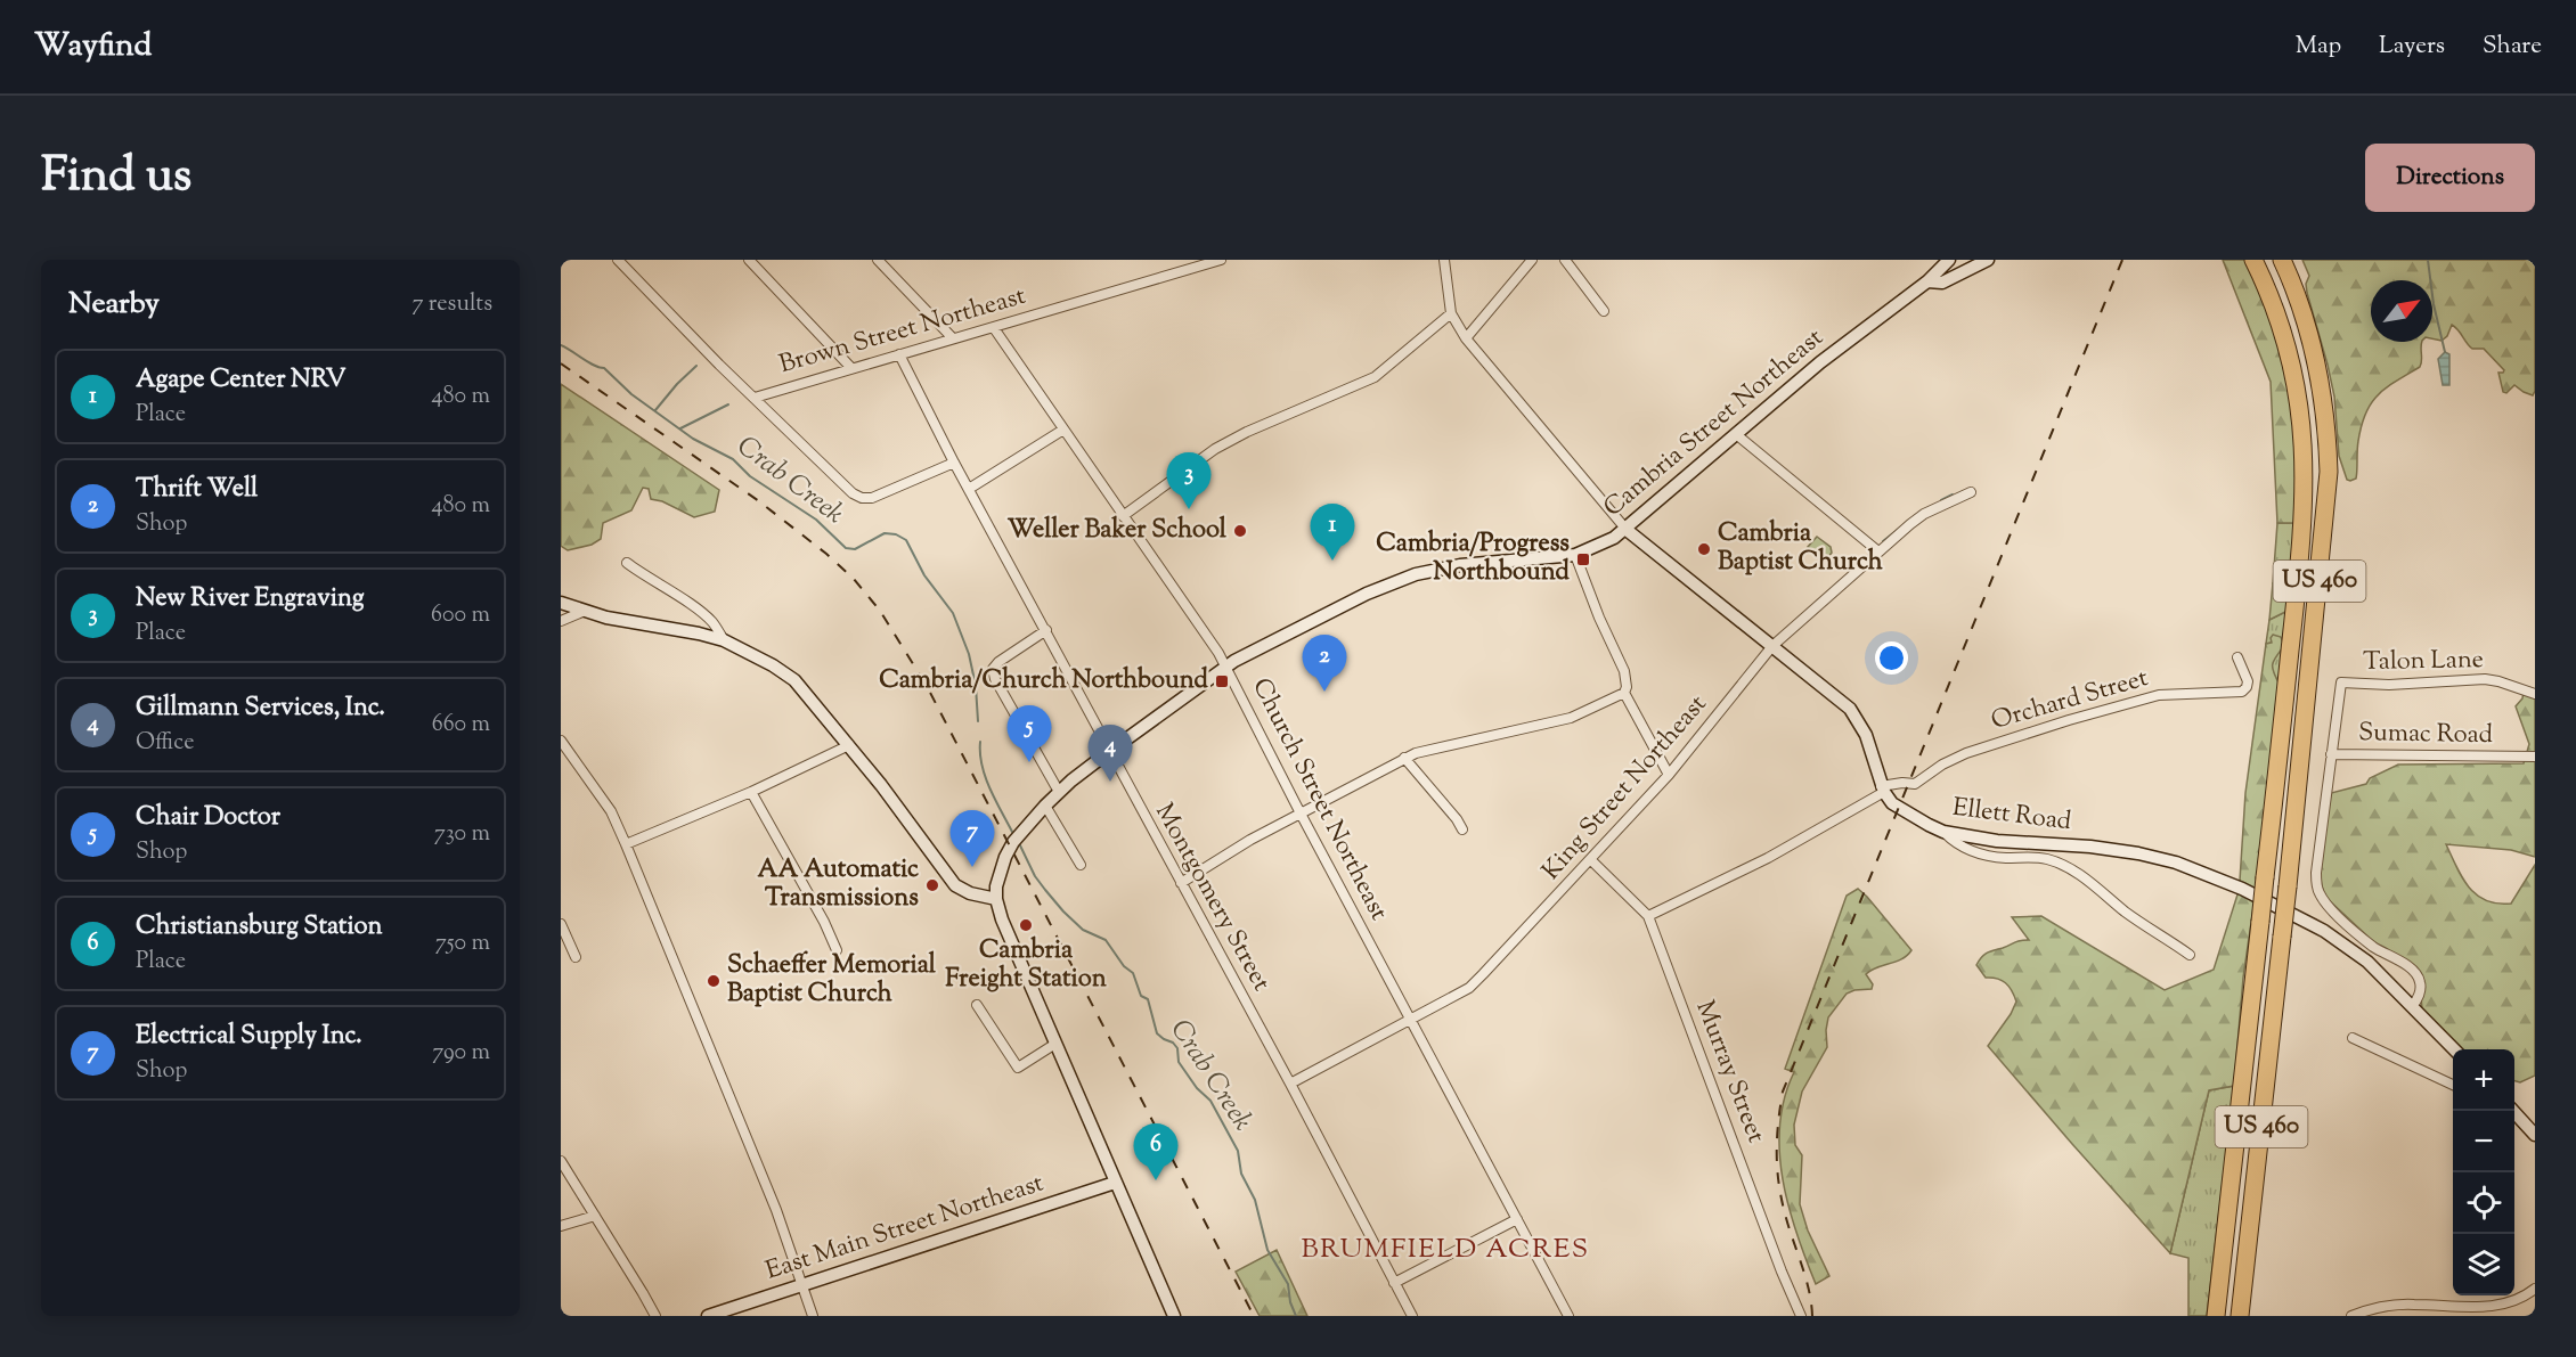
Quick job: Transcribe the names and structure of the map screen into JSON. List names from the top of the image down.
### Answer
{
  "streets": {
    "highway": ["US 460"],
    "street": [
      "Brown Street Northeast",
      "Cambria Street Northeast",
      "Talon Lane",
      "Orchard Street",
      "Sumac Road",
      "King Street Northeast",
      "Church Street Northeast",
      "Ellett Road",
      "Montgomery Street",
      "Murray Street",
      "East Main Street Northeast"
    ]
  },
  "crossings": [
    ["Brown Street Northeast", "Church Street Northeast"],
    ["Brown Street Northeast", "Montgomery Street"],
    ["Cambria Street Northeast", "Church Street Northeast"],
    ["Cambria Street Northeast", "Montgomery Street"],
    ["Talon Lane", "Sumac Road"],
    ["Orchard Street", "Ellett Road"],
    ["Orchard Street", "Murray Street"],
    ["Sumac Road", "Ellett Road"],
    ["King Street Northeast", "Church Street Northeast"],
    ["King Street Northeast", "Montgomery Street"],
    ["King Street Northeast", "Murray Street"]
  ],
  "districts": ["BRUMFIELD ACRES"],
  "water": ["Crab Creek"],
  "places": {
    "other": [
      "Weller Baker School",
      "Cambria Baptist Church",
      "AA Automatic Transmissions",
      "Cambria Freight Station",
      "Schaeffer Memorial Baptist Church"
    ],
    "transit": ["Cambria/Progress Northbound", "Cambria/Church Northbound"]
  },
  "north": "top right",
  "page": {
    "header": "Wayfind",
    "nav": ["Map", "Layers", "Share"],
    "title": "Find us",
    "buttons": "Directions",
    "heading": ["Nearby", "7 results"],
    "list": [
      {
        "mark": "1",
        "name": "Agape Center NRV",
        "note": "Place",
        "value": "480 m"
      },
      {
        "mark": "2",
        "name": "Thrift Well",
        "note": "Shop",
        "value": "480 m"
      },
      {
        "mark": "3",
        "name": "New River Engraving",
        "note": "Place",
        "value": "600 m"
      },
      {
        "mark": "4",
        "name": "Gillmann Services, Inc.",
        "note": "Office",
        "value": "660 m"
      },
      {
        "mark": "5",
        "name": "Chair Doctor",
        "note": "Shop",
        "value": "730 m"
      },
      {
        "mark": "6",
        "name": "Christiansburg Station",
        "note": "Place",
        "value": "750 m"
      },
      {
        "mark": "7",
        "name": "Electrical Supply Inc.",
        "note": "Shop",
        "value": "790 m"
      }
    ],
    "pins": [
      "3",
      "1",
      "2",
      "5",
      "4",
      "7",
      "6"
    ],
    "map_buttons": ["+", "−"]
  }
}
